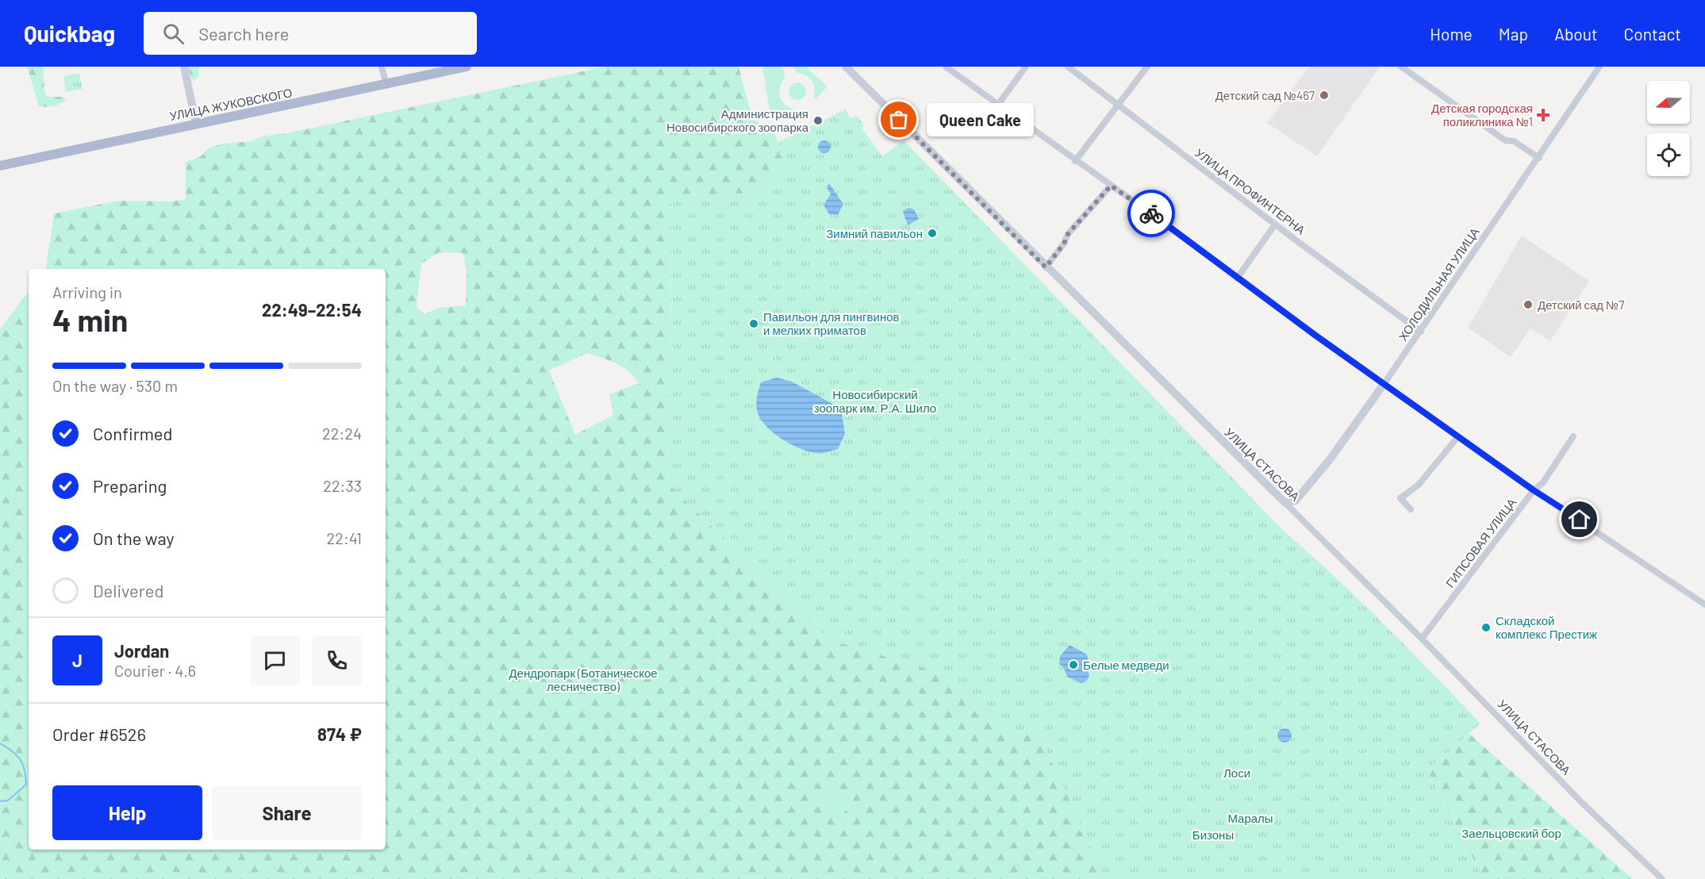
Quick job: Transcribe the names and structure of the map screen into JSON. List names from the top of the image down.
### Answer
{
  "streets": {
    "main road": ["УЛИЦА ЖУКОВСКОГО"],
    "street": [
      "УЛИЦА ПРОФИНТЕРНА",
      "ХОЛОДИЛЬНАЯ УЛИЦА",
      "УЛИЦА СТАСОВА",
      "ГИПСОВАЯ УЛИЦА"
    ]
  },
  "crossings": [
    ["УЛИЦА ПРОФИНТЕРНА", "ХОЛОДИЛЬНАЯ УЛИЦА"],
    ["ХОЛОДИЛЬНАЯ УЛИЦА", "УЛИЦА СТАСОВА"],
    ["УЛИЦА СТАСОВА", "ГИПСОВАЯ УЛИЦА"]
  ],
  "parks": [
    "Новосибирский зоопарк им. Р.А. Шило",
    "Дендропарк (Ботаническое лесничество)",
    "Лоси",
    "Маралы",
    "Заельцовский бор",
    "Бизоны"
  ],
  "places": {
    "other": [
      "Детский сад №467",
      "Queen Cake",
      "Администрация Новосибирского зоопарка",
      "Зимний павильон",
      "Детский сад №7",
      "Павильон для пингвинов и мелких приматов",
      "Складской комплекс Престиж",
      "Белые медведи"
    ],
    "health": ["Детская городская поликлиника №1"]
  },
  "north": "left",
  "page": {
    "header": "Quickbag",
    "search": "Search here",
    "nav": [
      "Home",
      "Map",
      "About",
      "Contact"
    ],
    "bubble": "Queen Cake",
    "heading": ["4 min", "Arriving in", "22:49–22:54"],
    "panel": [
      "Jordan",
      "Courier · 4.6",
      "Order #6526",
      "874 ₽"
    ],
    "bar": "On the way · 530 m",
    "list": [
      ["Confirmed", "22:24"],
      ["Preparing", "22:33"],
      ["On the way", "22:41"],
      "Delivered"
    ],
    "round": "J",
    "buttons": ["Help", "Share"]
  }
}
